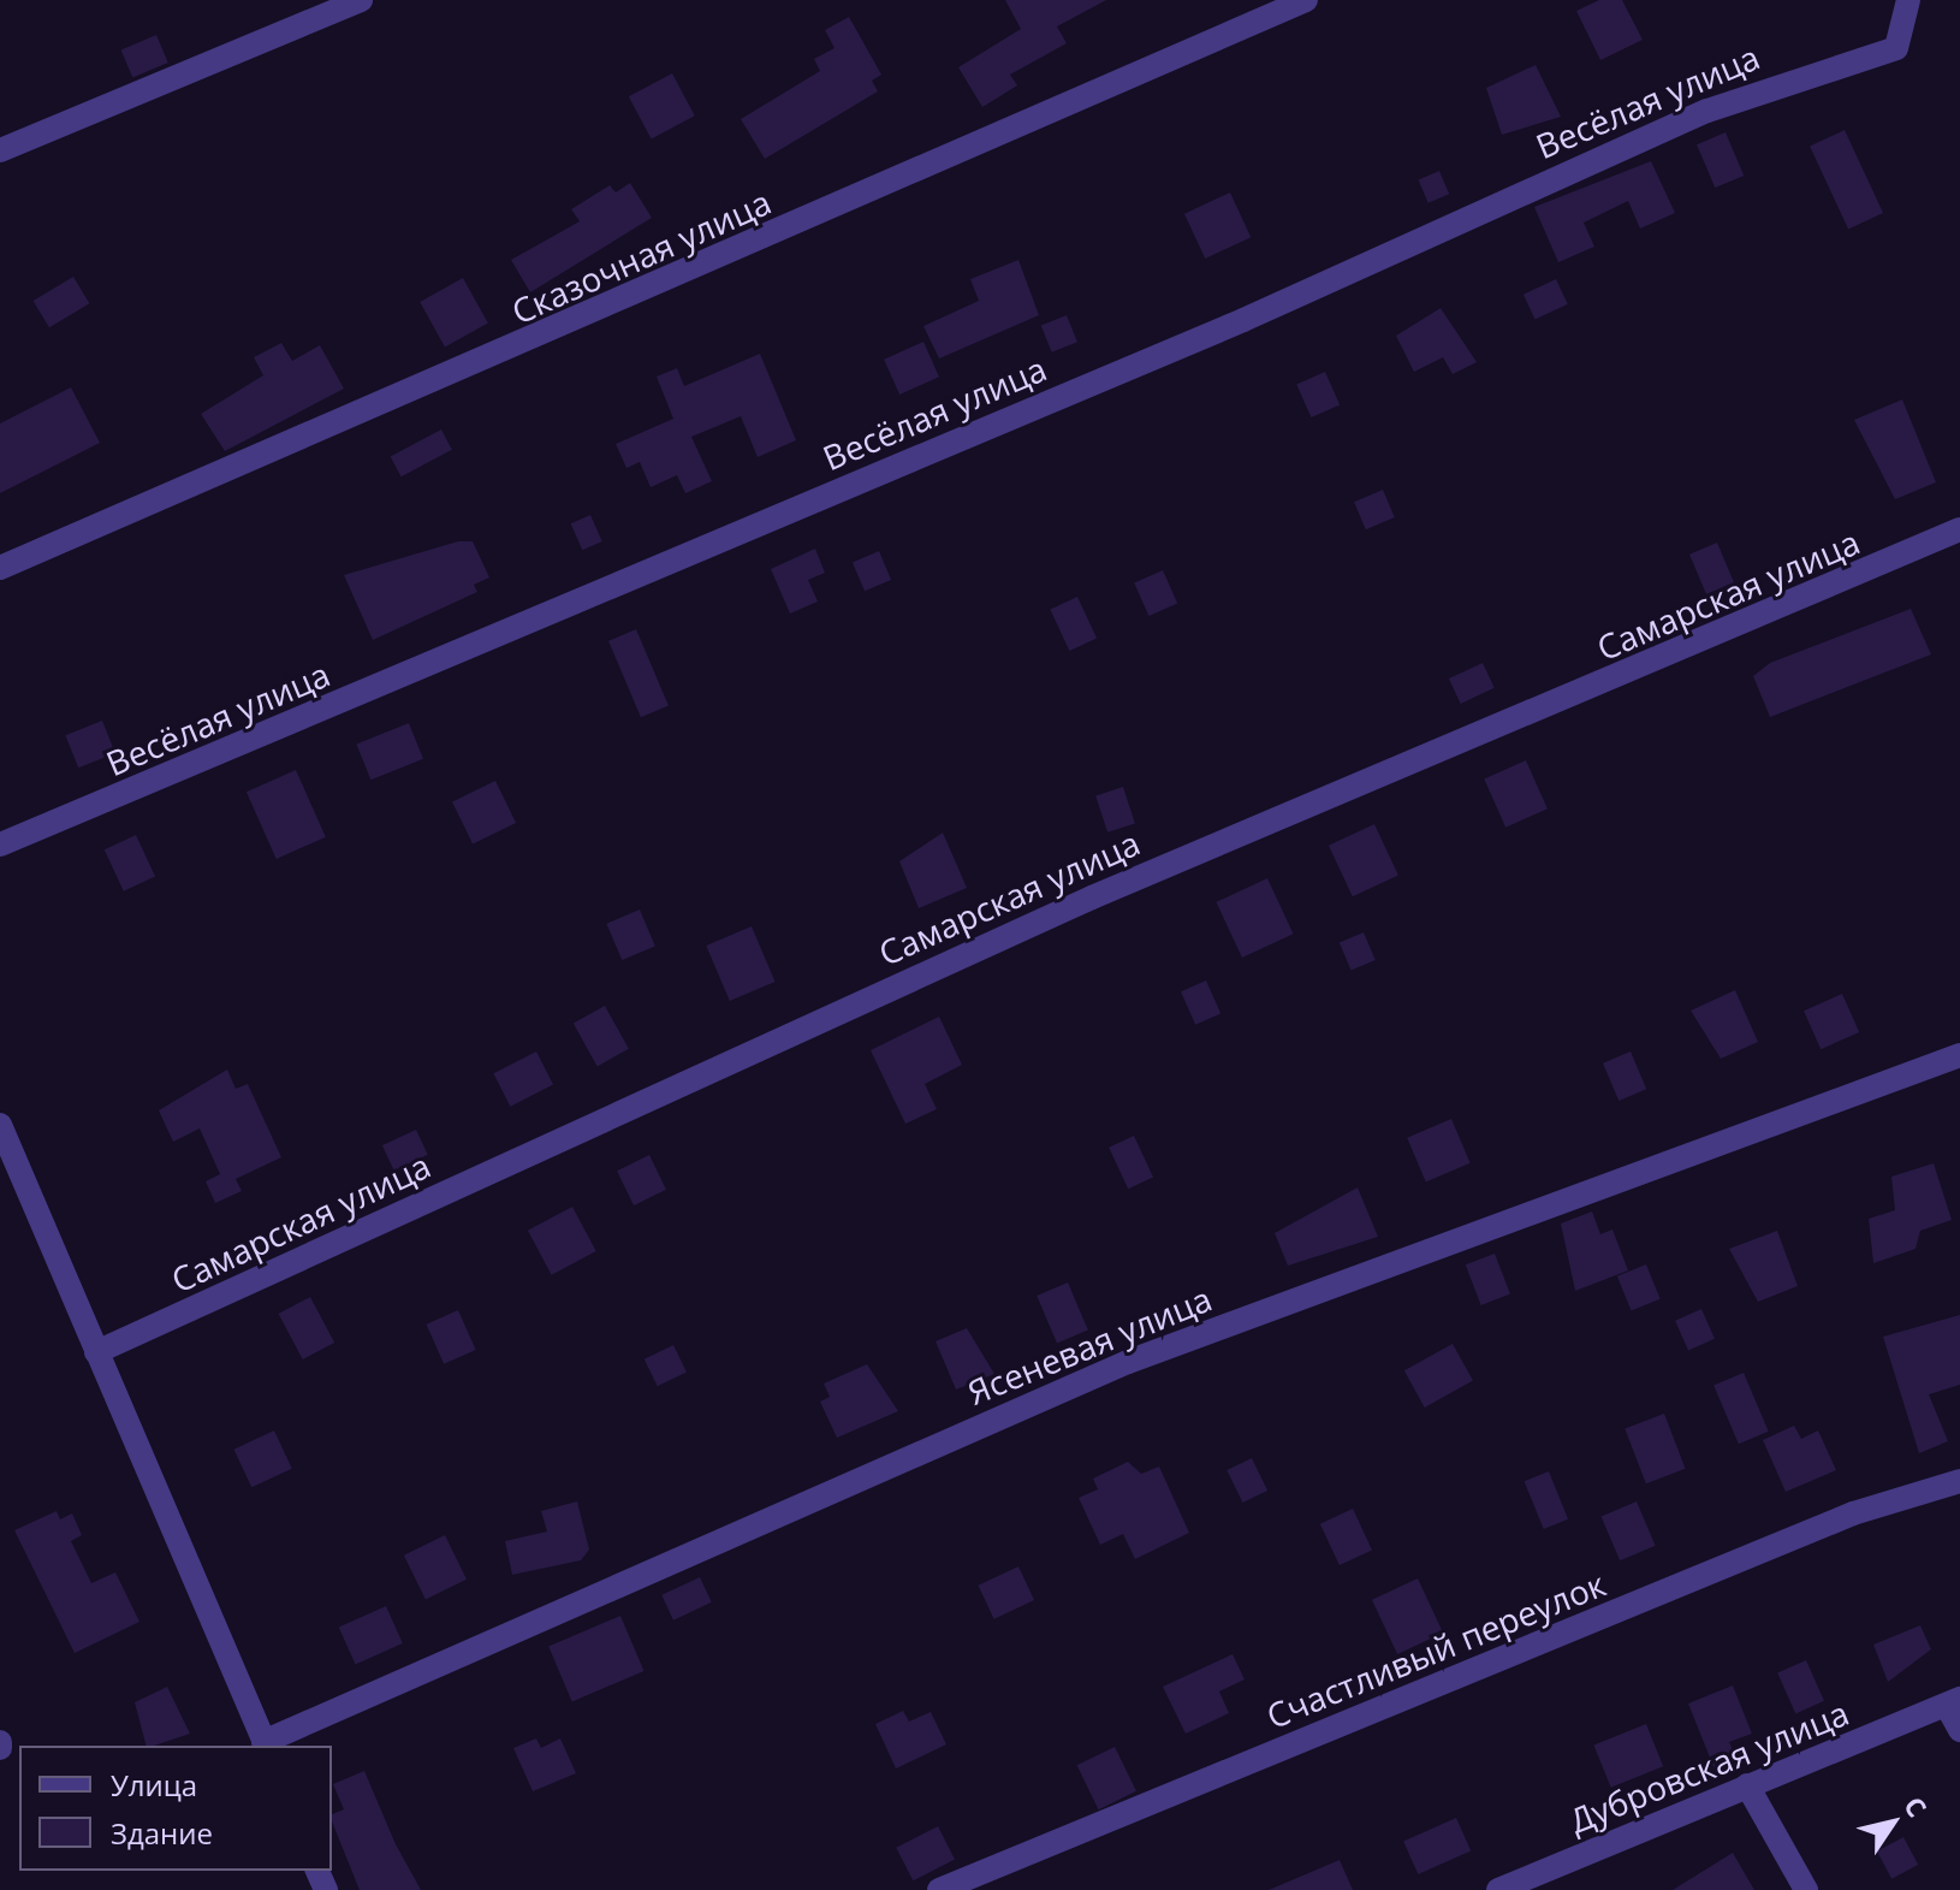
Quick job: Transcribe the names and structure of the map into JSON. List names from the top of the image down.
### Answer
{
  "streets": {
    "street": [
      "Весёлая улица",
      "Сказочная улица",
      "Самарская улица",
      "Ясеневая улица",
      "Счастливый переулок",
      "Дубровская улица"
    ]
  },
  "legend": ["Улица", "Здание"],
  "north": "top right"
}
